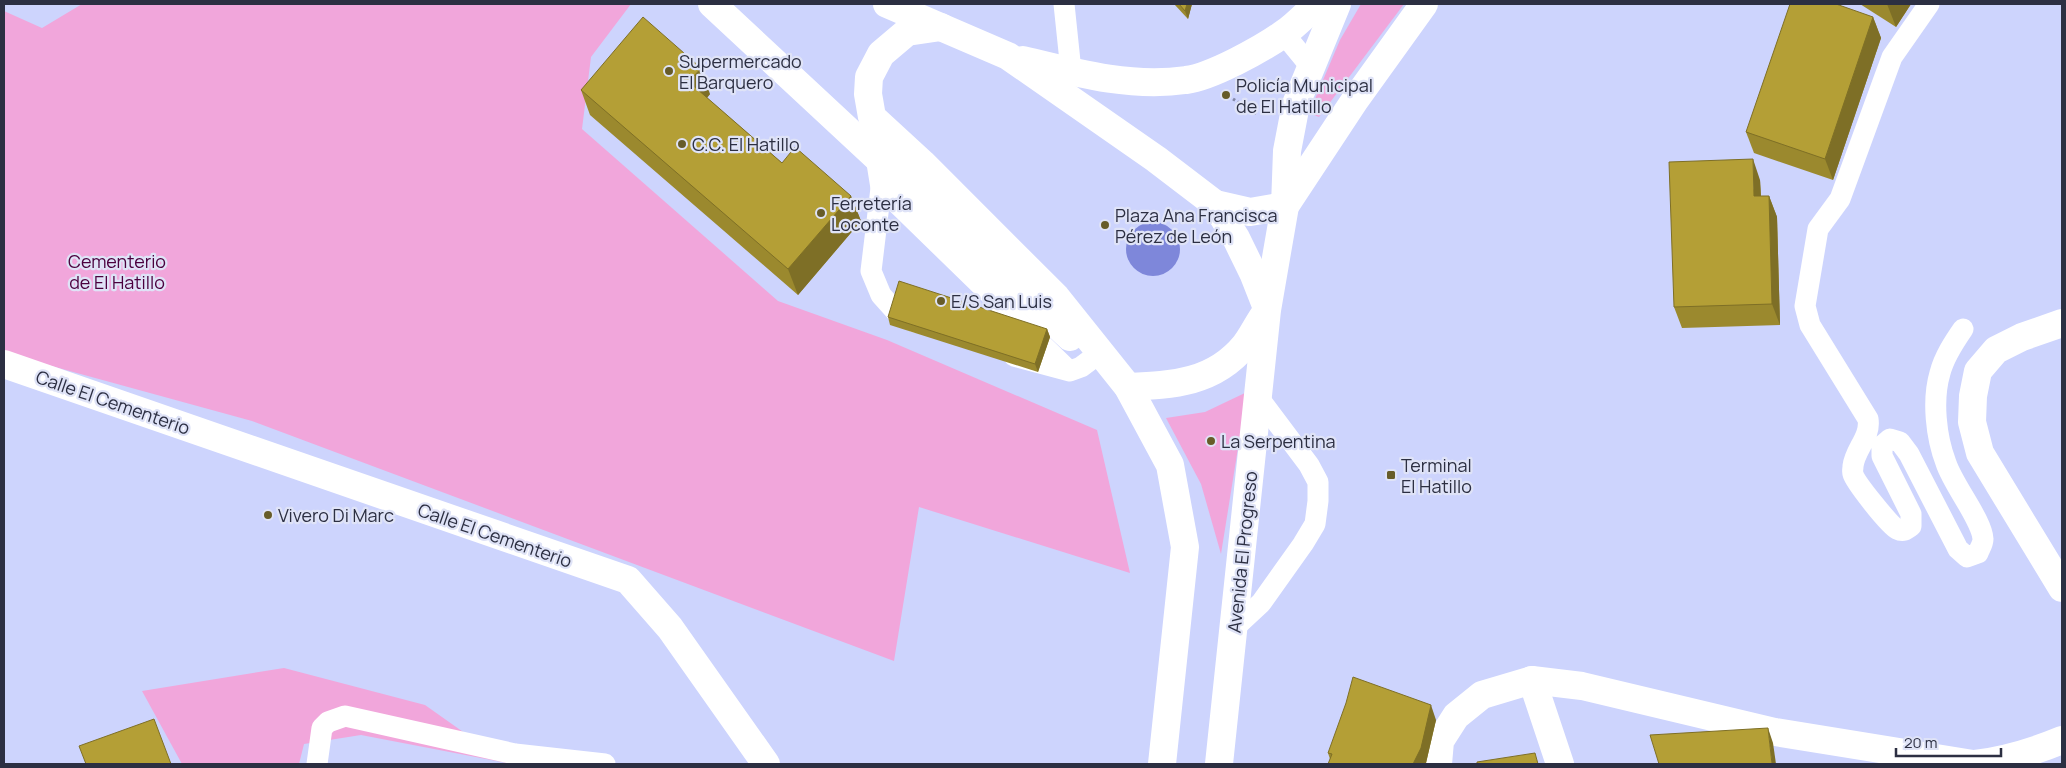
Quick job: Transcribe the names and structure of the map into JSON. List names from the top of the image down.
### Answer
{
  "streets": {
    "street": ["Calle El Cementerio", "Avenida El Progreso"]
  },
  "parks": ["Cementerio de El Hatillo"],
  "places": {
    "other": [
      "Supermercado El Barquero",
      "Policía Municipal de El Hatillo",
      "C.C. El Hatillo",
      "Ferretería Loconte",
      "Plaza Ana Francisca Pérez de León",
      "E/S San Luis",
      "La Serpentina",
      "Vivero Di Marc"
    ],
    "transit": ["Terminal El Hatillo"]
  },
  "scale_bar": "20 m"
}
